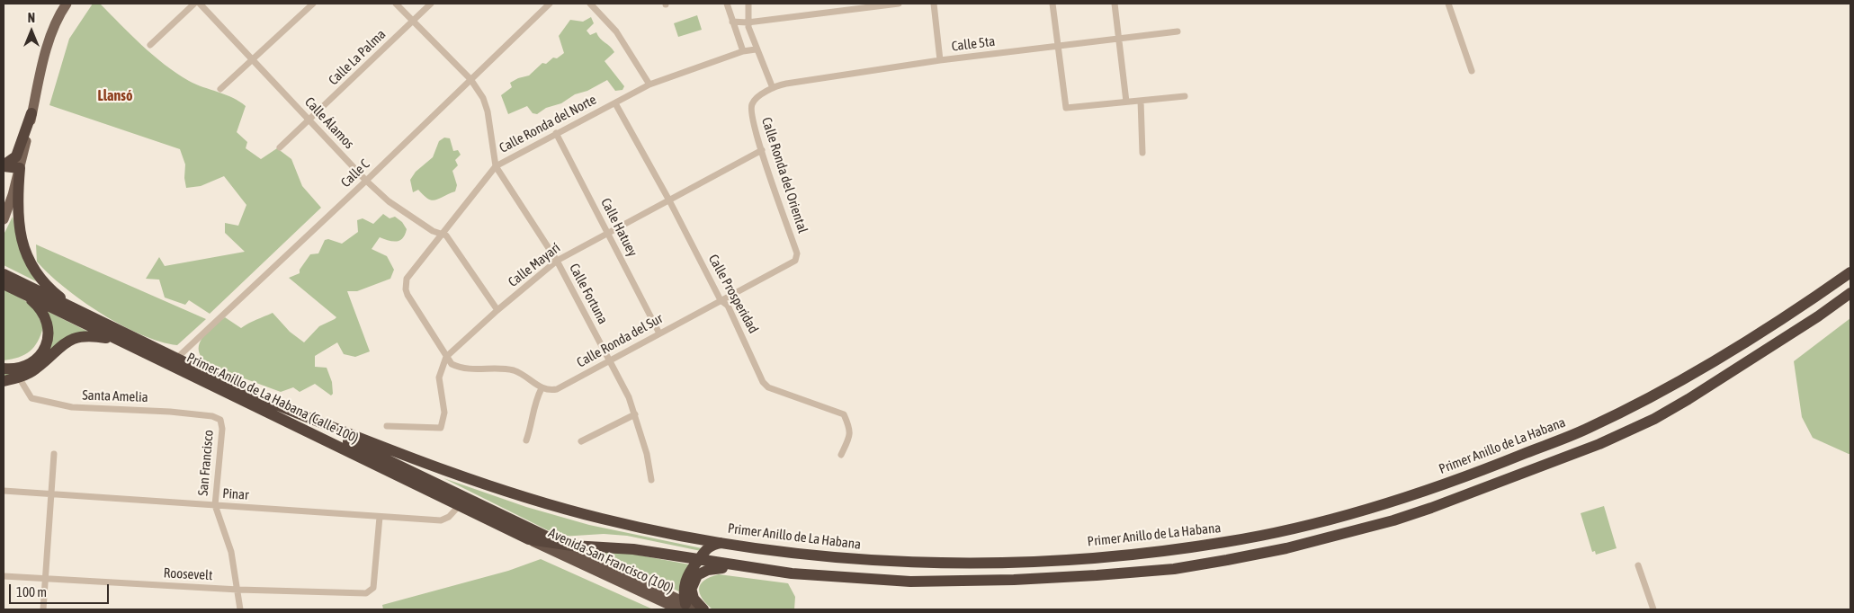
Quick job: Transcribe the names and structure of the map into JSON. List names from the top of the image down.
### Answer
{
  "streets": {
    "highway": ["Primer Anillo de La Habana (Calle 100)", "Primer Anillo de La Habana", "Avenida San Francisco (100)"],
    "street": [
      "Calle 5ta",
      "Calle La Palma",
      "Calle Álamos",
      "Calle Ronda del Norte",
      "Calle C",
      "Calle Ronda del Oriental",
      "Calle Hatuey",
      "Calle Mayarí",
      "Calle Fortuna",
      "Calle Prosperidad",
      "Calle Ronda del Sur",
      "Santa Amelia",
      "San Francisco",
      "Pinar",
      "Roosevelt"
    ]
  },
  "crossings": [
    ["Calle 5ta", "Calle Ronda del Oriental"],
    ["Calle La Palma", "Calle Álamos"],
    ["Calle La Palma", "Calle Fortuna"],
    ["Calle Álamos", "Calle Ronda del Norte"],
    ["Calle Álamos", "Calle C"],
    ["Calle Álamos", "Calle Mayarí"],
    ["Calle Ronda del Norte", "Calle Hatuey"],
    ["Calle Ronda del Norte", "Calle Mayarí"],
    ["Calle Ronda del Norte", "Calle Fortuna"],
    ["Calle Ronda del Norte", "Calle Prosperidad"],
    ["Calle C", "Calle Fortuna"],
    ["Calle C", "Primer Anillo de La Habana (Calle 100)"],
    ["Calle Ronda del Oriental", "Calle Mayarí"],
    ["Calle Ronda del Oriental", "Calle Ronda del Sur"],
    ["Calle Hatuey", "Calle Mayarí"],
    ["Calle Hatuey", "Calle Ronda del Sur"],
    ["Calle Mayarí", "Calle Fortuna"],
    ["Calle Mayarí", "Calle Prosperidad"],
    ["Calle Fortuna", "Calle Ronda del Sur"],
    ["Calle Prosperidad", "Calle Ronda del Sur"],
    ["Santa Amelia", "San Francisco"],
    ["Primer Anillo de La Habana (Calle 100)", "Primer Anillo de La Habana"],
    ["Primer Anillo de La Habana (Calle 100)", "Pinar"],
    ["Primer Anillo de La Habana (Calle 100)", "Avenida San Francisco (100)"],
    ["San Francisco", "Pinar"],
    ["San Francisco", "Roosevelt"],
    ["Pinar", "Roosevelt"]
  ],
  "districts": ["Llansó"],
  "scale_bar": "100 m",
  "north": "top"
}
